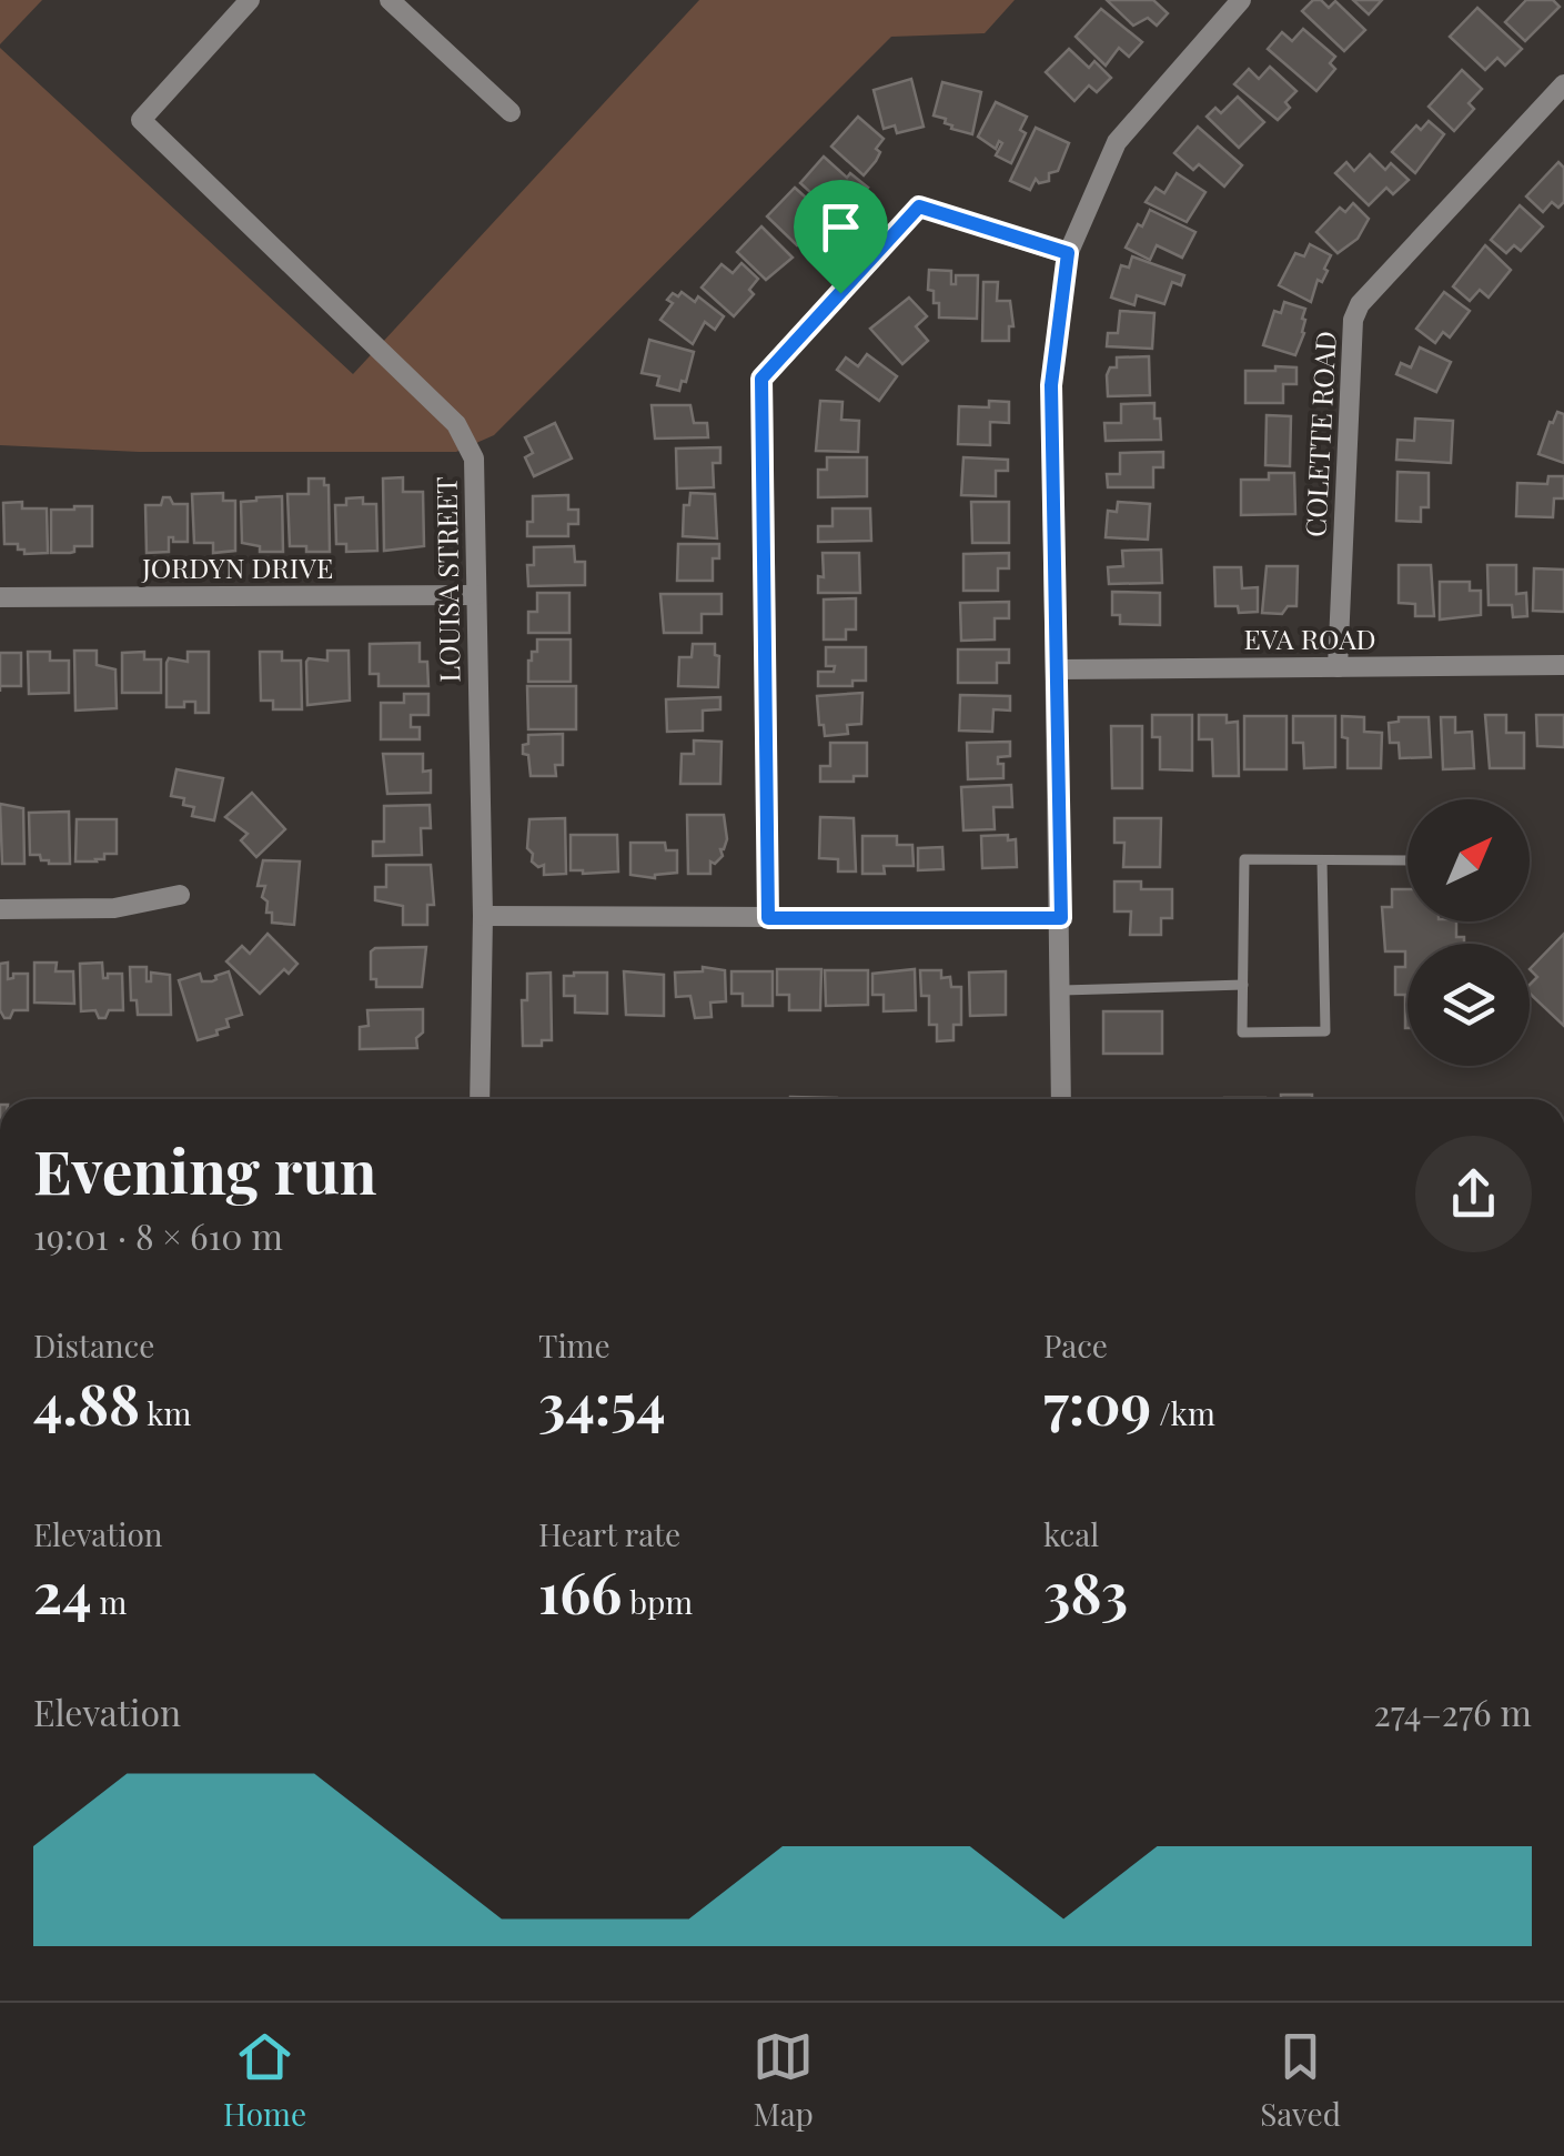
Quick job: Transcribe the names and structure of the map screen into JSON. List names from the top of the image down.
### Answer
{
  "streets": {
    "street": [
      "COLETTE ROAD",
      "JORDYN DRIVE",
      "LOUISA STREET",
      "EVA ROAD"
    ]
  },
  "crossings": [
    ["COLETTE ROAD", "EVA ROAD"],
    ["JORDYN DRIVE", "LOUISA STREET"]
  ],
  "north": "top right",
  "page": {
    "heading": ["Evening run", "19:01 · 8 × 610 m"],
    "stats": [
      ["Distance", "4.88 km"],
      ["Time", "34:54"],
      ["Pace", "7:09 /km"],
      ["Elevation", "24 m"],
      ["Heart rate", "166 bpm"],
      ["kcal", "383"]
    ],
    "chart": ["Elevation", "274–276 m"],
    "tabs": ["Home", "Map", "Saved"]
  }
}
